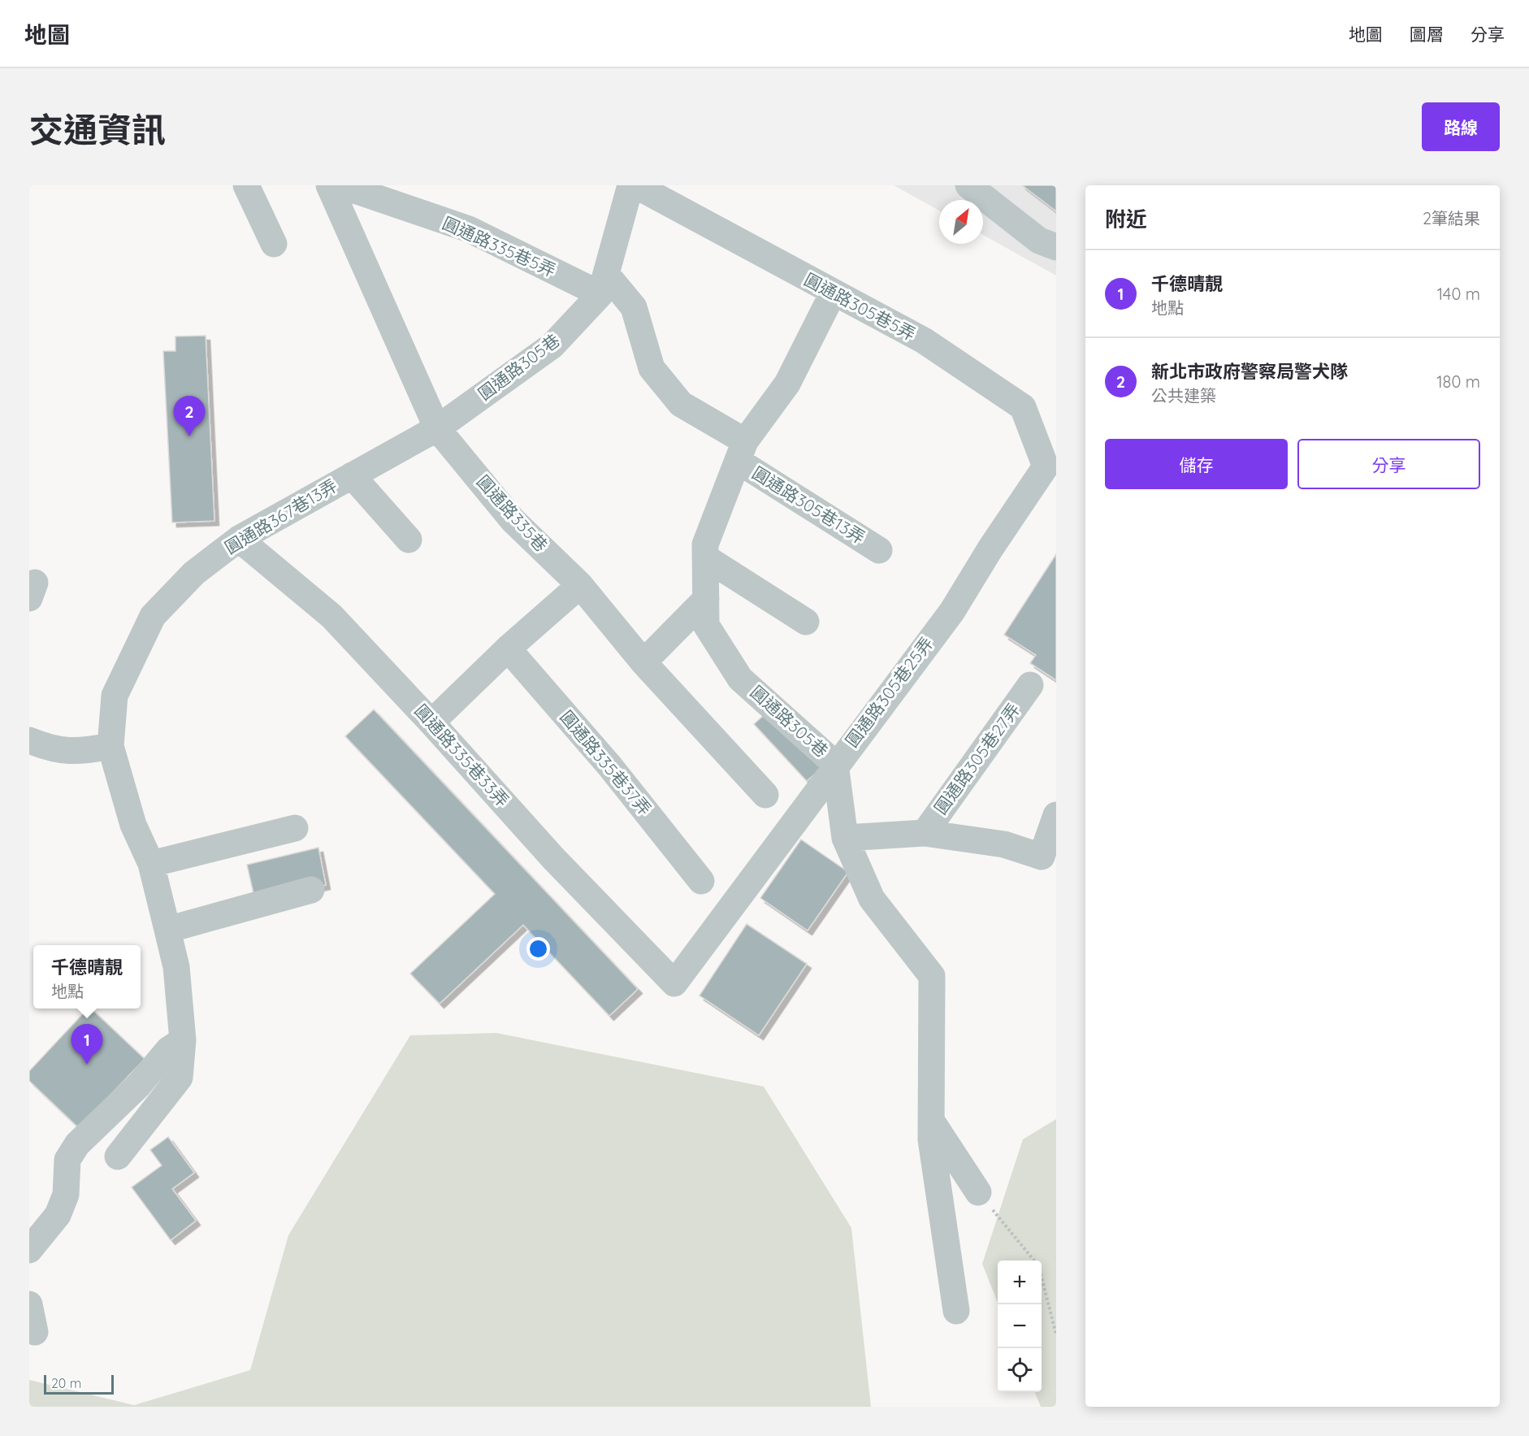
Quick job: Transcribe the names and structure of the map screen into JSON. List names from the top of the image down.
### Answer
{
  "streets": {
    "street": [
      "圓通路335巷5弄",
      "圓通路305巷5弄",
      "圓通路305巷",
      "圓通路305巷13弄",
      "圓通路335巷",
      "圓通路367巷13弄",
      "圓通路305巷25弄",
      "圓通路335巷33弄",
      "圓通路305巷27弄",
      "圓通路335巷37弄"
    ]
  },
  "crossings": [
    ["圓通路335巷5弄", "圓通路305巷"],
    ["圓通路305巷5弄", "圓通路305巷"],
    ["圓通路305巷5弄", "圓通路305巷25弄"],
    ["圓通路305巷", "圓通路305巷13弄"],
    ["圓通路305巷", "圓通路335巷"],
    ["圓通路305巷", "圓通路367巷13弄"],
    ["圓通路305巷", "圓通路305巷25弄"],
    ["圓通路335巷", "圓通路367巷13弄"],
    ["圓通路367巷13弄", "圓通路335巷33弄"],
    ["圓通路305巷25弄", "圓通路335巷33弄"]
  ],
  "scale_bar": "20 m",
  "north": "top right",
  "page": {
    "header": "地圖",
    "nav": ["地圖", "圖層", "分享"],
    "title": "交通資訊",
    "buttons": [
      "路線",
      ["儲存", "分享"]
    ],
    "heading": ["附近", "2筆結果"],
    "list": [
      {
        "mark": "1",
        "name": "千德晴靚",
        "note": "地點",
        "value": "140 m"
      },
      {
        "mark": "2",
        "name": "新北市政府警察局警犬隊",
        "note": "公共建築",
        "value": "180 m"
      }
    ],
    "pins": ["2", "1"],
    "popup": ["千德晴靚", "地點"],
    "map_buttons": ["+", "−"],
    "scale": "20 m"
  }
}
